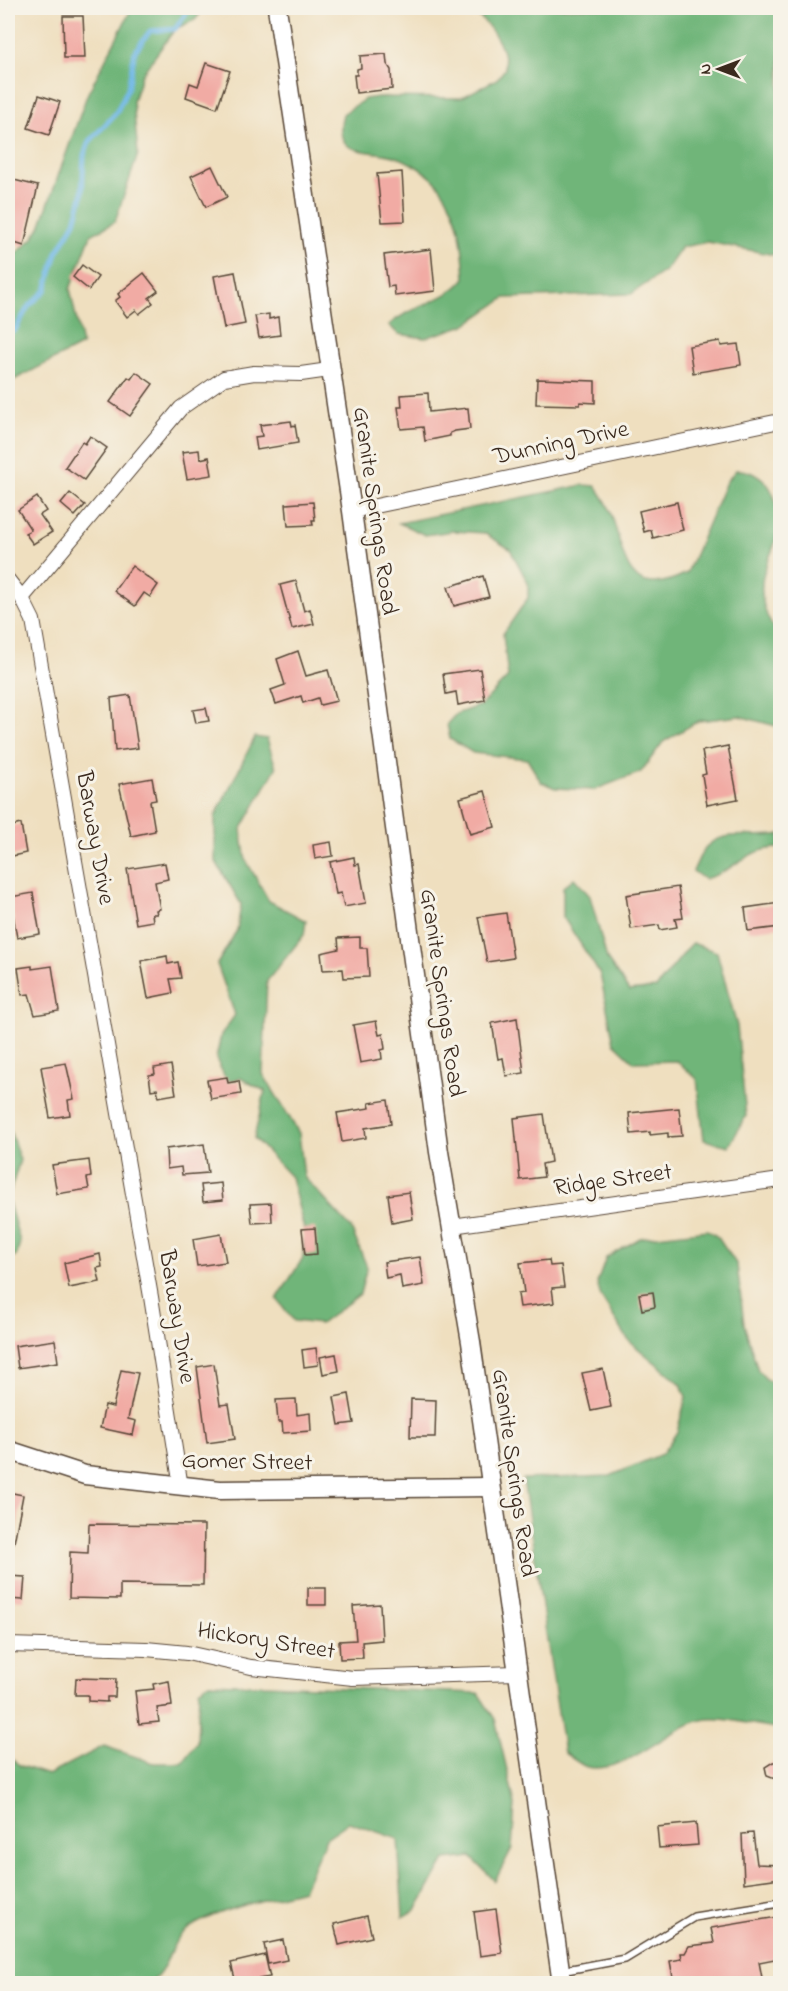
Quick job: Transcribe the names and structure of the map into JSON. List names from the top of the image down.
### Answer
{
  "streets": {
    "street": [
      "Dunning Drive",
      "Granite Springs Road",
      "Barway Drive",
      "Ridge Street",
      "Gomer Street",
      "Hickory Street"
    ]
  },
  "crossings": [
    ["Dunning Drive", "Granite Springs Road"],
    ["Granite Springs Road", "Ridge Street"],
    ["Granite Springs Road", "Gomer Street"],
    ["Granite Springs Road", "Hickory Street"],
    ["Barway Drive", "Gomer Street"]
  ],
  "north": "left"
}
